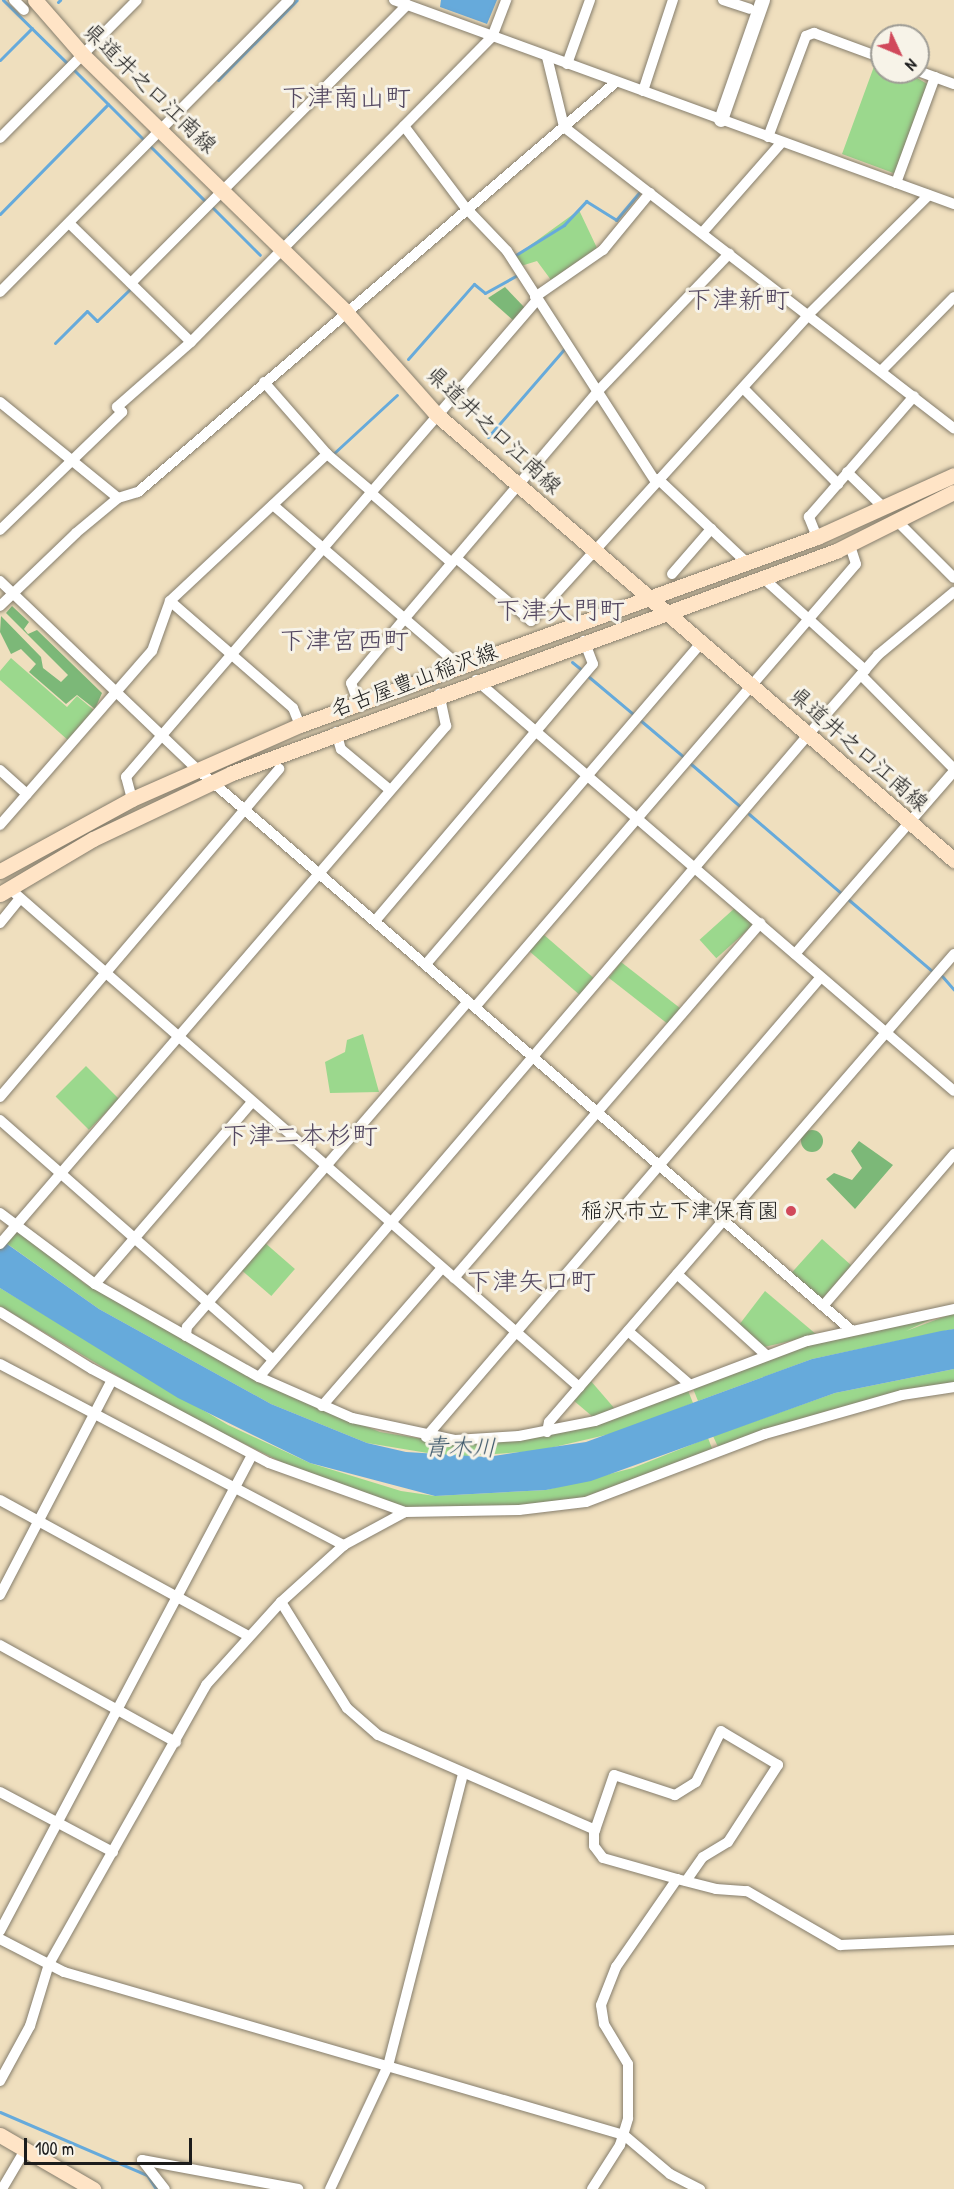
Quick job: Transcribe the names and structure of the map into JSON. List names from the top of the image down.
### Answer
{
  "streets": {
    "main road": ["県道井之口江南線", "名古屋豊山稲沢線"]
  },
  "crossings": [
    ["県道井之口江南線", "名古屋豊山稲沢線"]
  ],
  "districts": [
    "下津南山町",
    "下津新町",
    "下津大門町",
    "下津宮西町",
    "下津二本杉町",
    "下津矢口町"
  ],
  "water": ["青木川"],
  "places": ["稲沢市立下津保育園"],
  "scale_bar": "100 m",
  "north": "bottom right"
}
